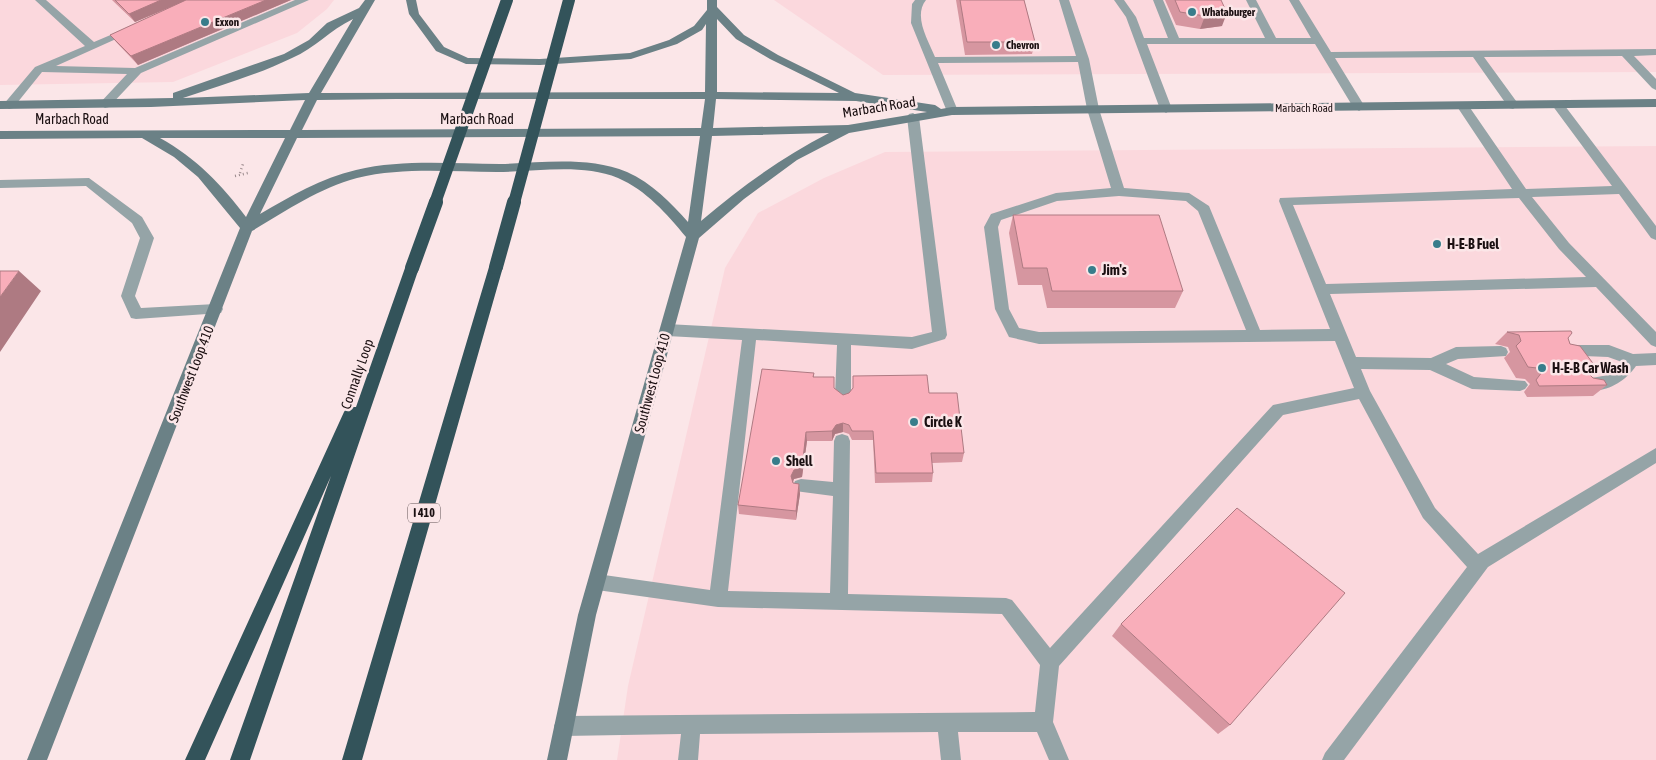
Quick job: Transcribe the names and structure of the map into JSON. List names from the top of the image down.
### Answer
{
  "streets": {
    "highway": ["Connally Loop", "I 410"],
    "main road": ["Marbach Road", "Southwest Loop 410"]
  },
  "crossings": [
    ["Marbach Road", "Southwest Loop 410"]
  ],
  "places": [
    "Whataburger",
    "Exxon",
    "Chevron",
    "H-E-B Fuel",
    "Jim's",
    "H-E-B Car Wash",
    "Circle K",
    "Shell"
  ]
}
